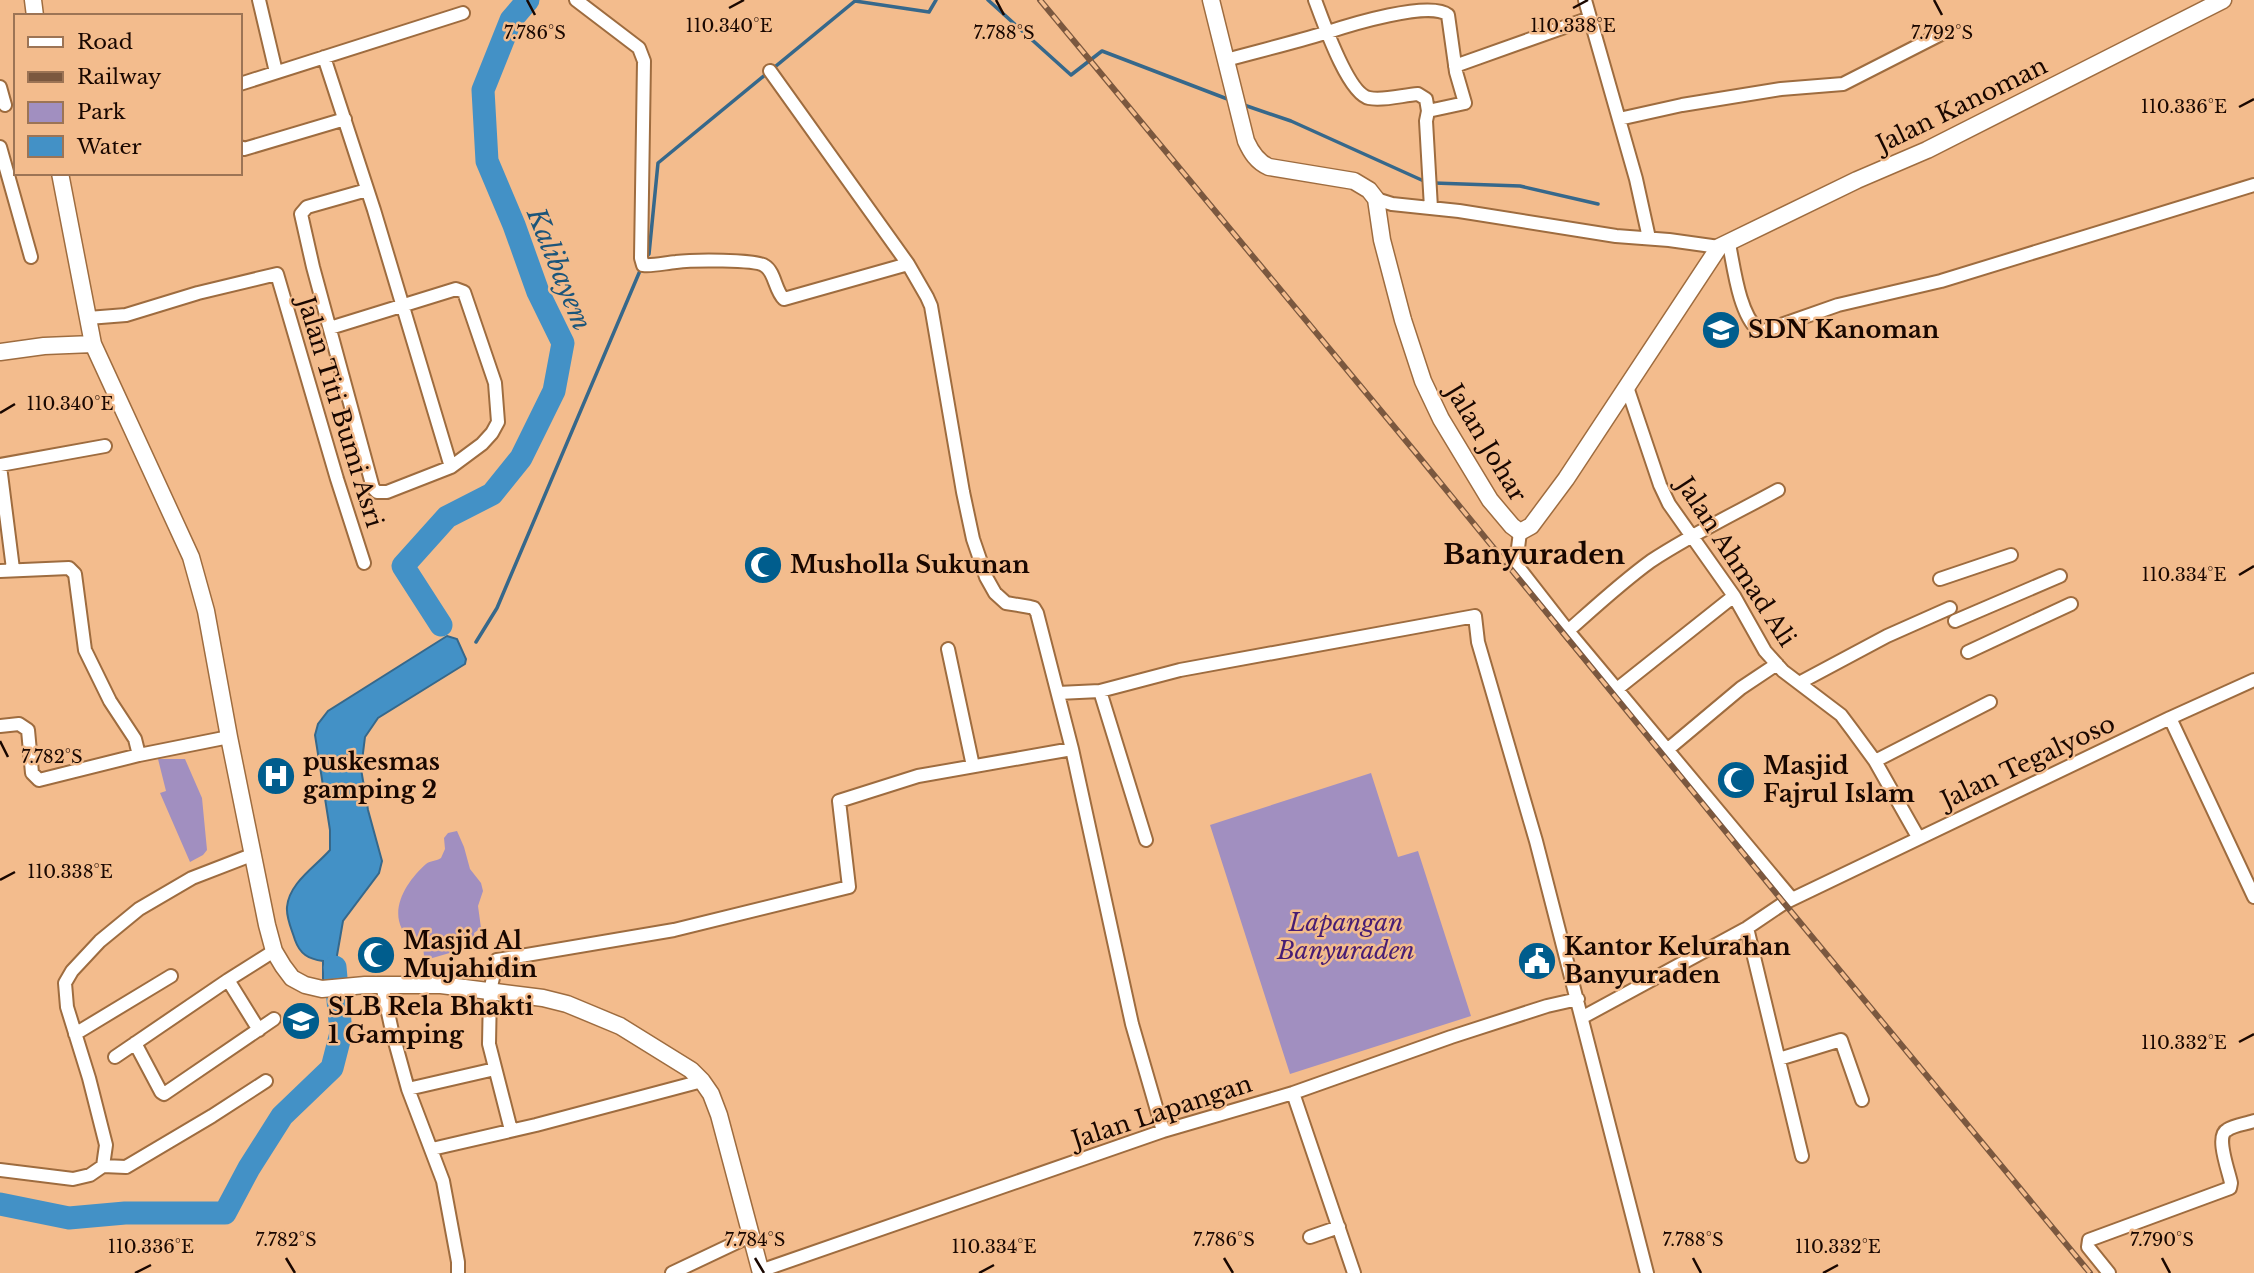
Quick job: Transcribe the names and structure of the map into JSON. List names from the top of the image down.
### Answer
{
  "streets": {
    "street": [
      "Jalan Kanoman",
      "Jalan Titi Bumi Asri",
      "Jalan Johar",
      "Jalan Ahmad Ali",
      "Jalan Tegalyoso",
      "Jalan Lapangan"
    ]
  },
  "crossings": [
    ["Jalan Kanoman", "Jalan Johar"],
    ["Jalan Johar", "Jalan Ahmad Ali"],
    ["Jalan Ahmad Ali", "Jalan Tegalyoso"]
  ],
  "districts": ["Banyuraden"],
  "water": ["Kalibayem"],
  "parks": ["Lapangan Banyuraden"],
  "places": {
    "school or university": ["SDN Kanoman", "SLB Rela Bhakti 1 Gamping"],
    "mosque": ["Musholla Sukunan", "Masjid Fajrul Islam", "Masjid Al Mujahidin"],
    "hospital": ["puskesmas gamping 2"],
    "public building": ["Kantor Kelurahan Banyuraden"]
  },
  "legend": [
    "Road",
    "Railway",
    "Park",
    "Water"
  ],
  "coordinates": [
    "110.338°E",
    "110.340°E",
    "7.786°S",
    "7.788°S",
    "7.792°S",
    "110.336°E",
    "110.334°E",
    "7.782°S",
    "110.332°E",
    "7.784°S",
    "7.790°S"
  ]
}
